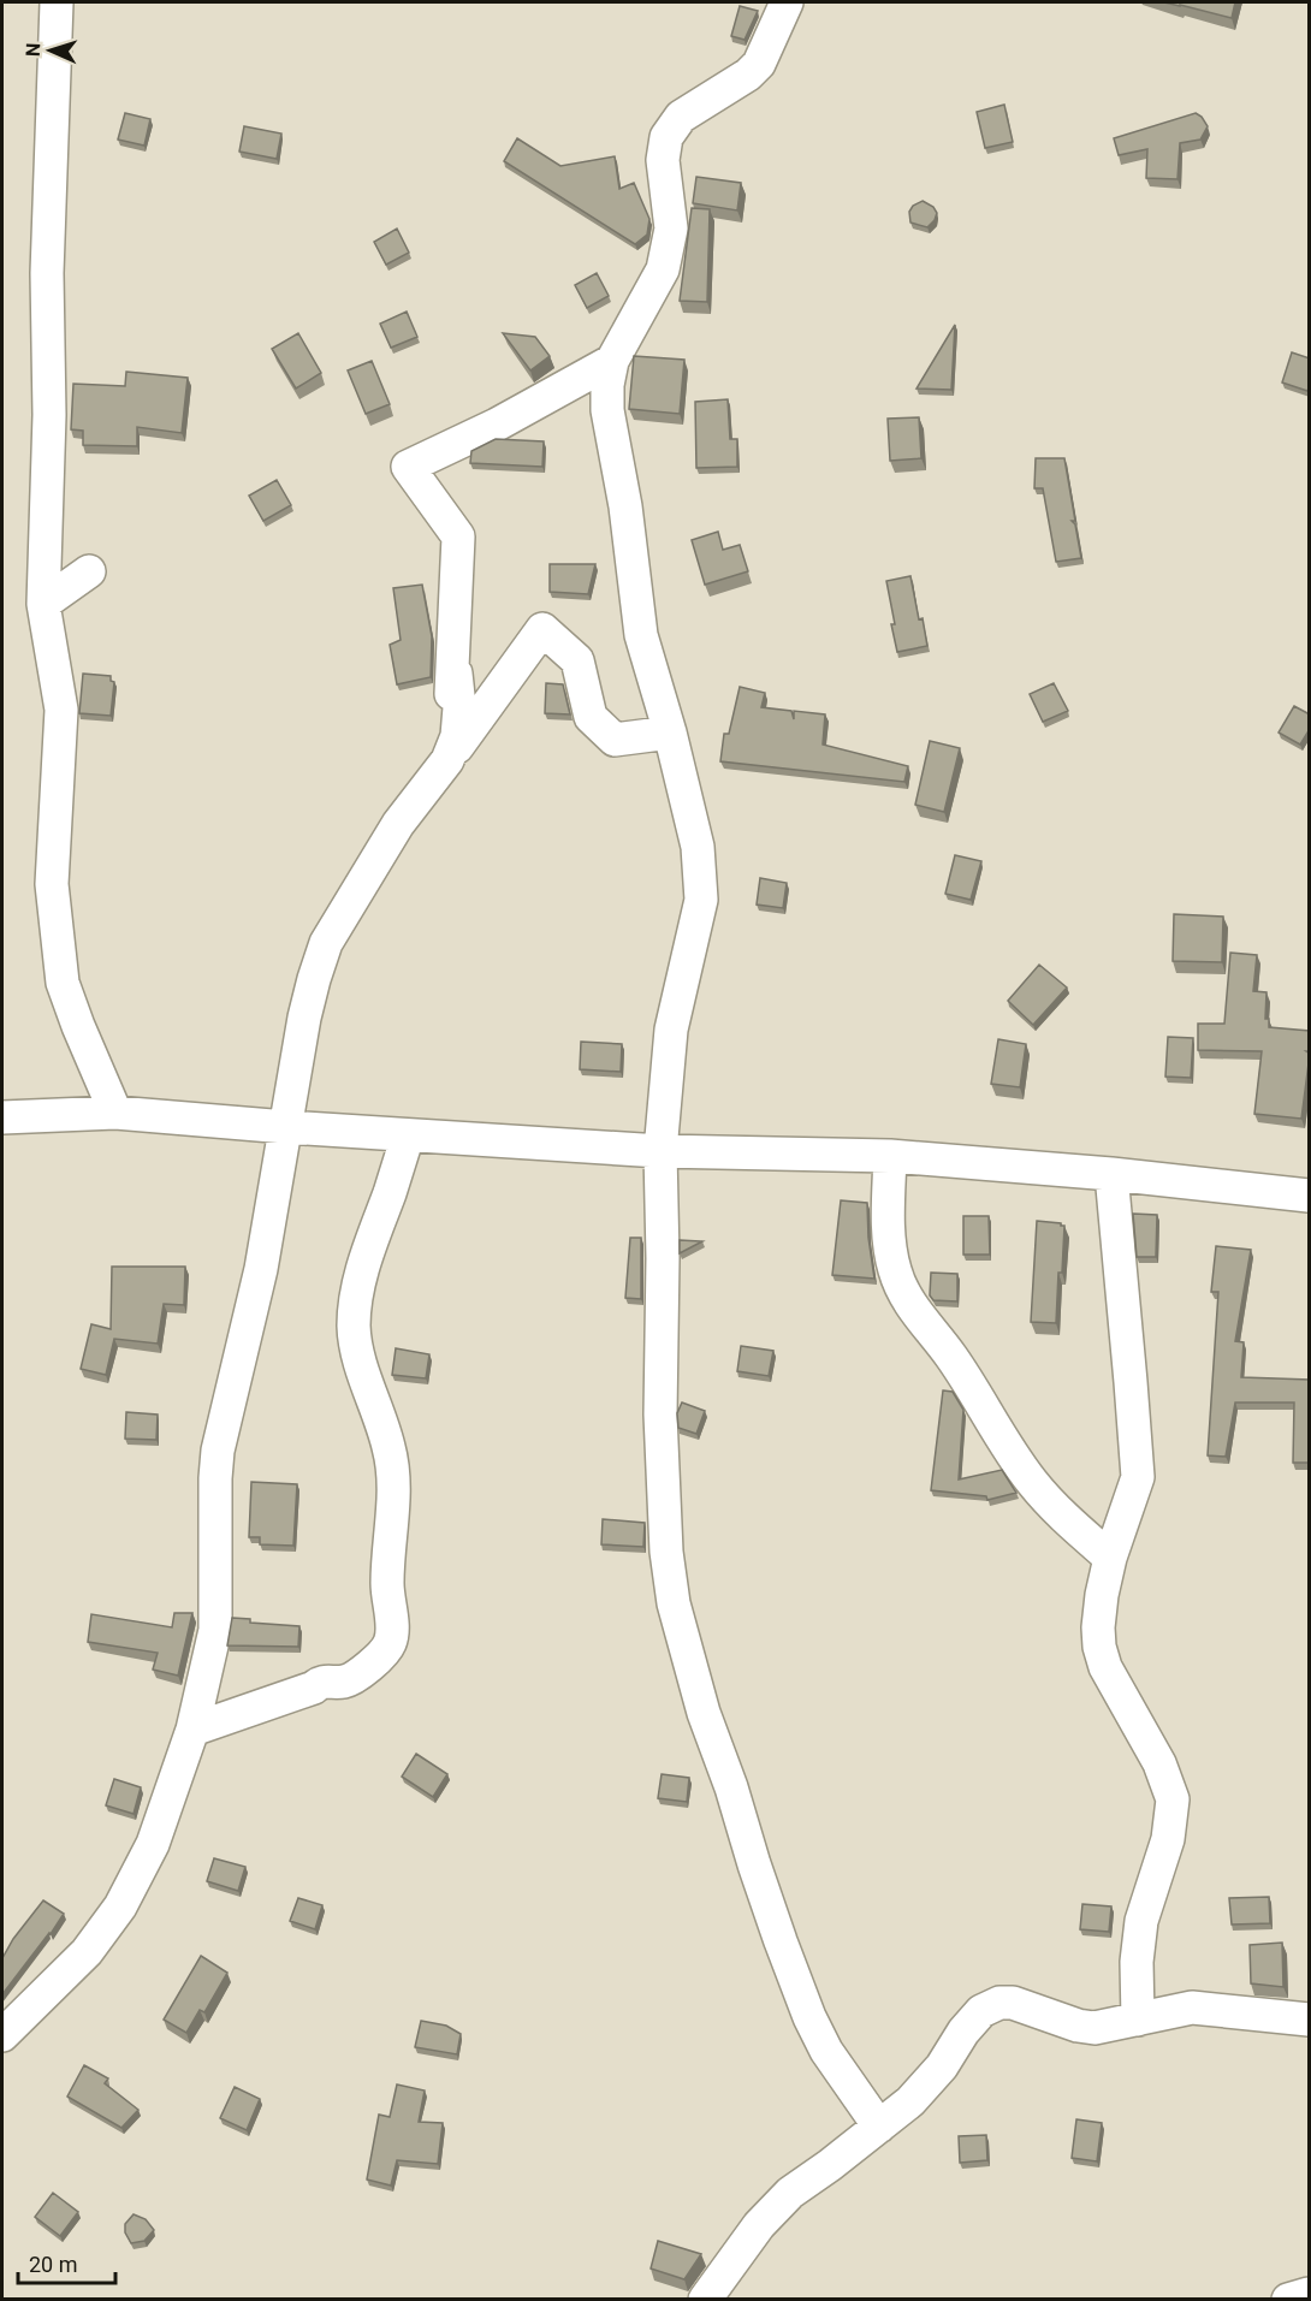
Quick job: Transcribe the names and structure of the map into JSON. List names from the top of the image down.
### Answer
{
  "scale_bar": "20 m",
  "north": "left"
}
